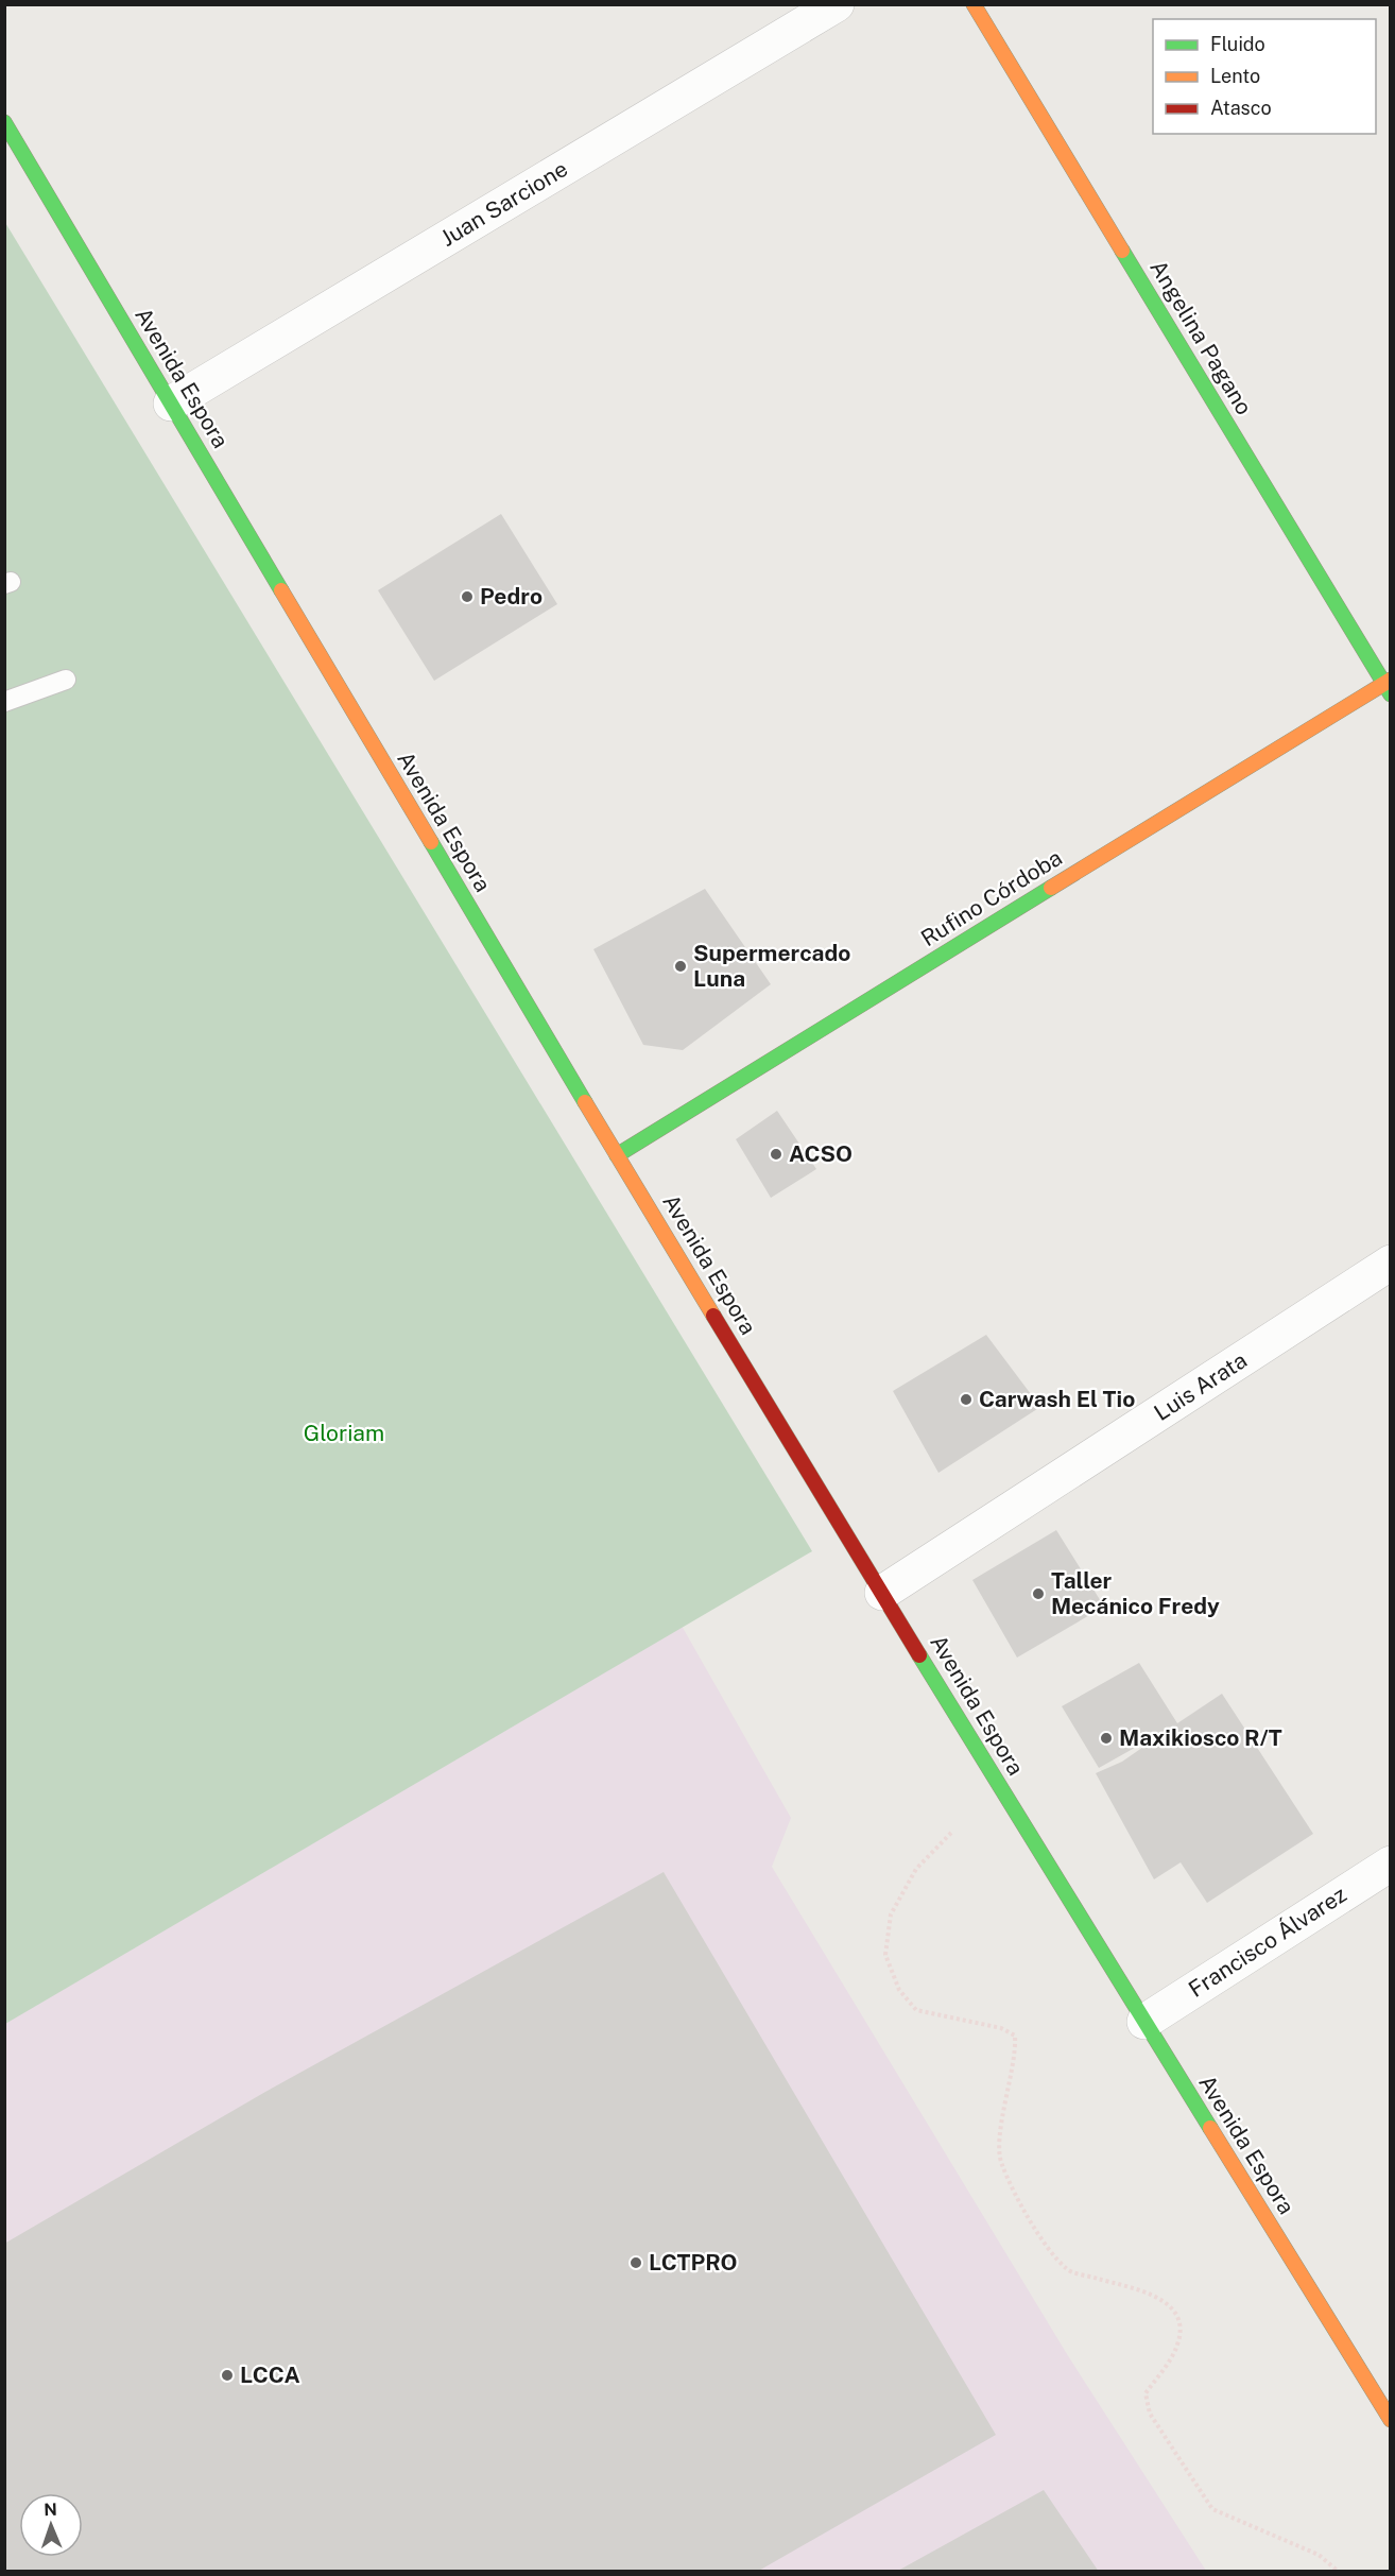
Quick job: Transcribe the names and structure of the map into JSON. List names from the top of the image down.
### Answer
{
  "streets": {
    "main road": ["Angelina Pagano", "Avenida Espora", "Rufino Córdoba"],
    "street": ["Juan Sarcione", "Luis Arata", "Francisco Álvarez"]
  },
  "crossings": [
    ["Juan Sarcione", "Avenida Espora"],
    ["Angelina Pagano", "Rufino Córdoba"],
    ["Avenida Espora", "Rufino Córdoba"],
    ["Avenida Espora", "Luis Arata"],
    ["Avenida Espora", "Francisco Álvarez"]
  ],
  "parks": ["Gloriam"],
  "places": [
    "Pedro",
    "Supermercado Luna",
    "ACSO",
    "Carwash El Tio",
    "Taller Mecánico Fredy",
    "Maxikiosco R/T",
    "LCTPRO",
    "LCCA"
  ],
  "legend": ["Fluido", "Lento", "Atasco"],
  "north": "top"
}
